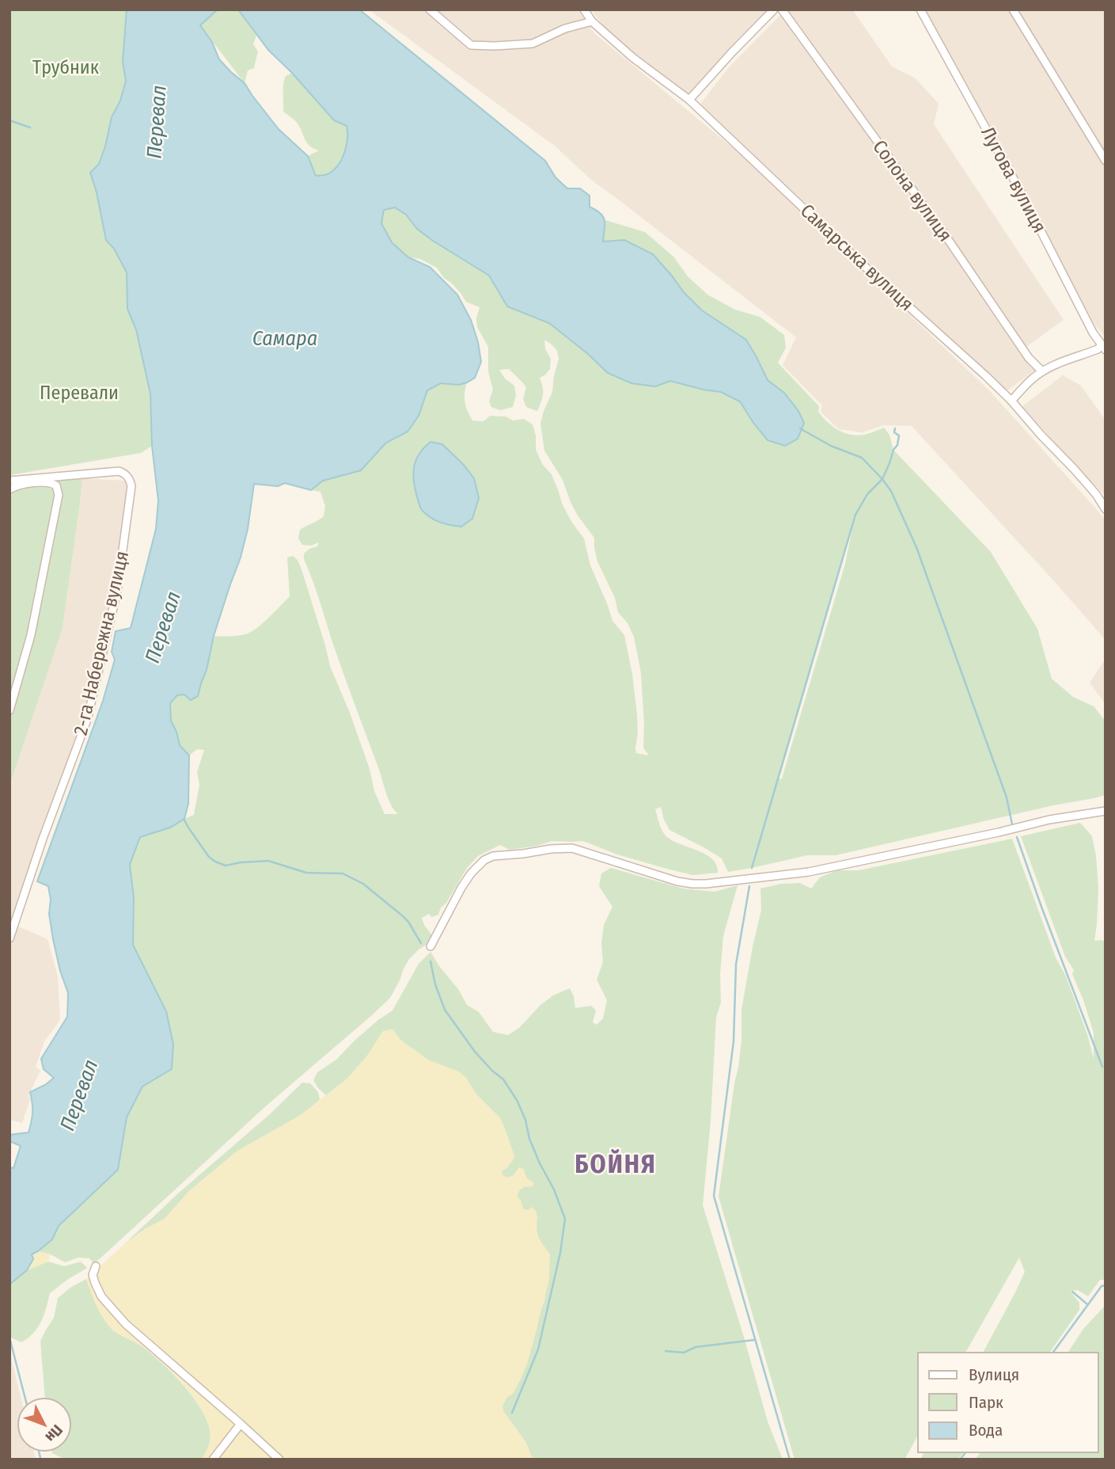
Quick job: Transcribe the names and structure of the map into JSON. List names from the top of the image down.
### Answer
{
  "streets": {
    "street": [
      "Лугова вулиця",
      "Солона вулиця",
      "Самарська вулиця",
      "2-га Набережна вулиця"
    ]
  },
  "districts": ["БОЙНЯ"],
  "water": ["Перевал", "Самара"],
  "parks": ["Трубник", "Перевали"],
  "legend": ["Вулиця", "Парк", "Вода"],
  "north": "bottom right"
}
